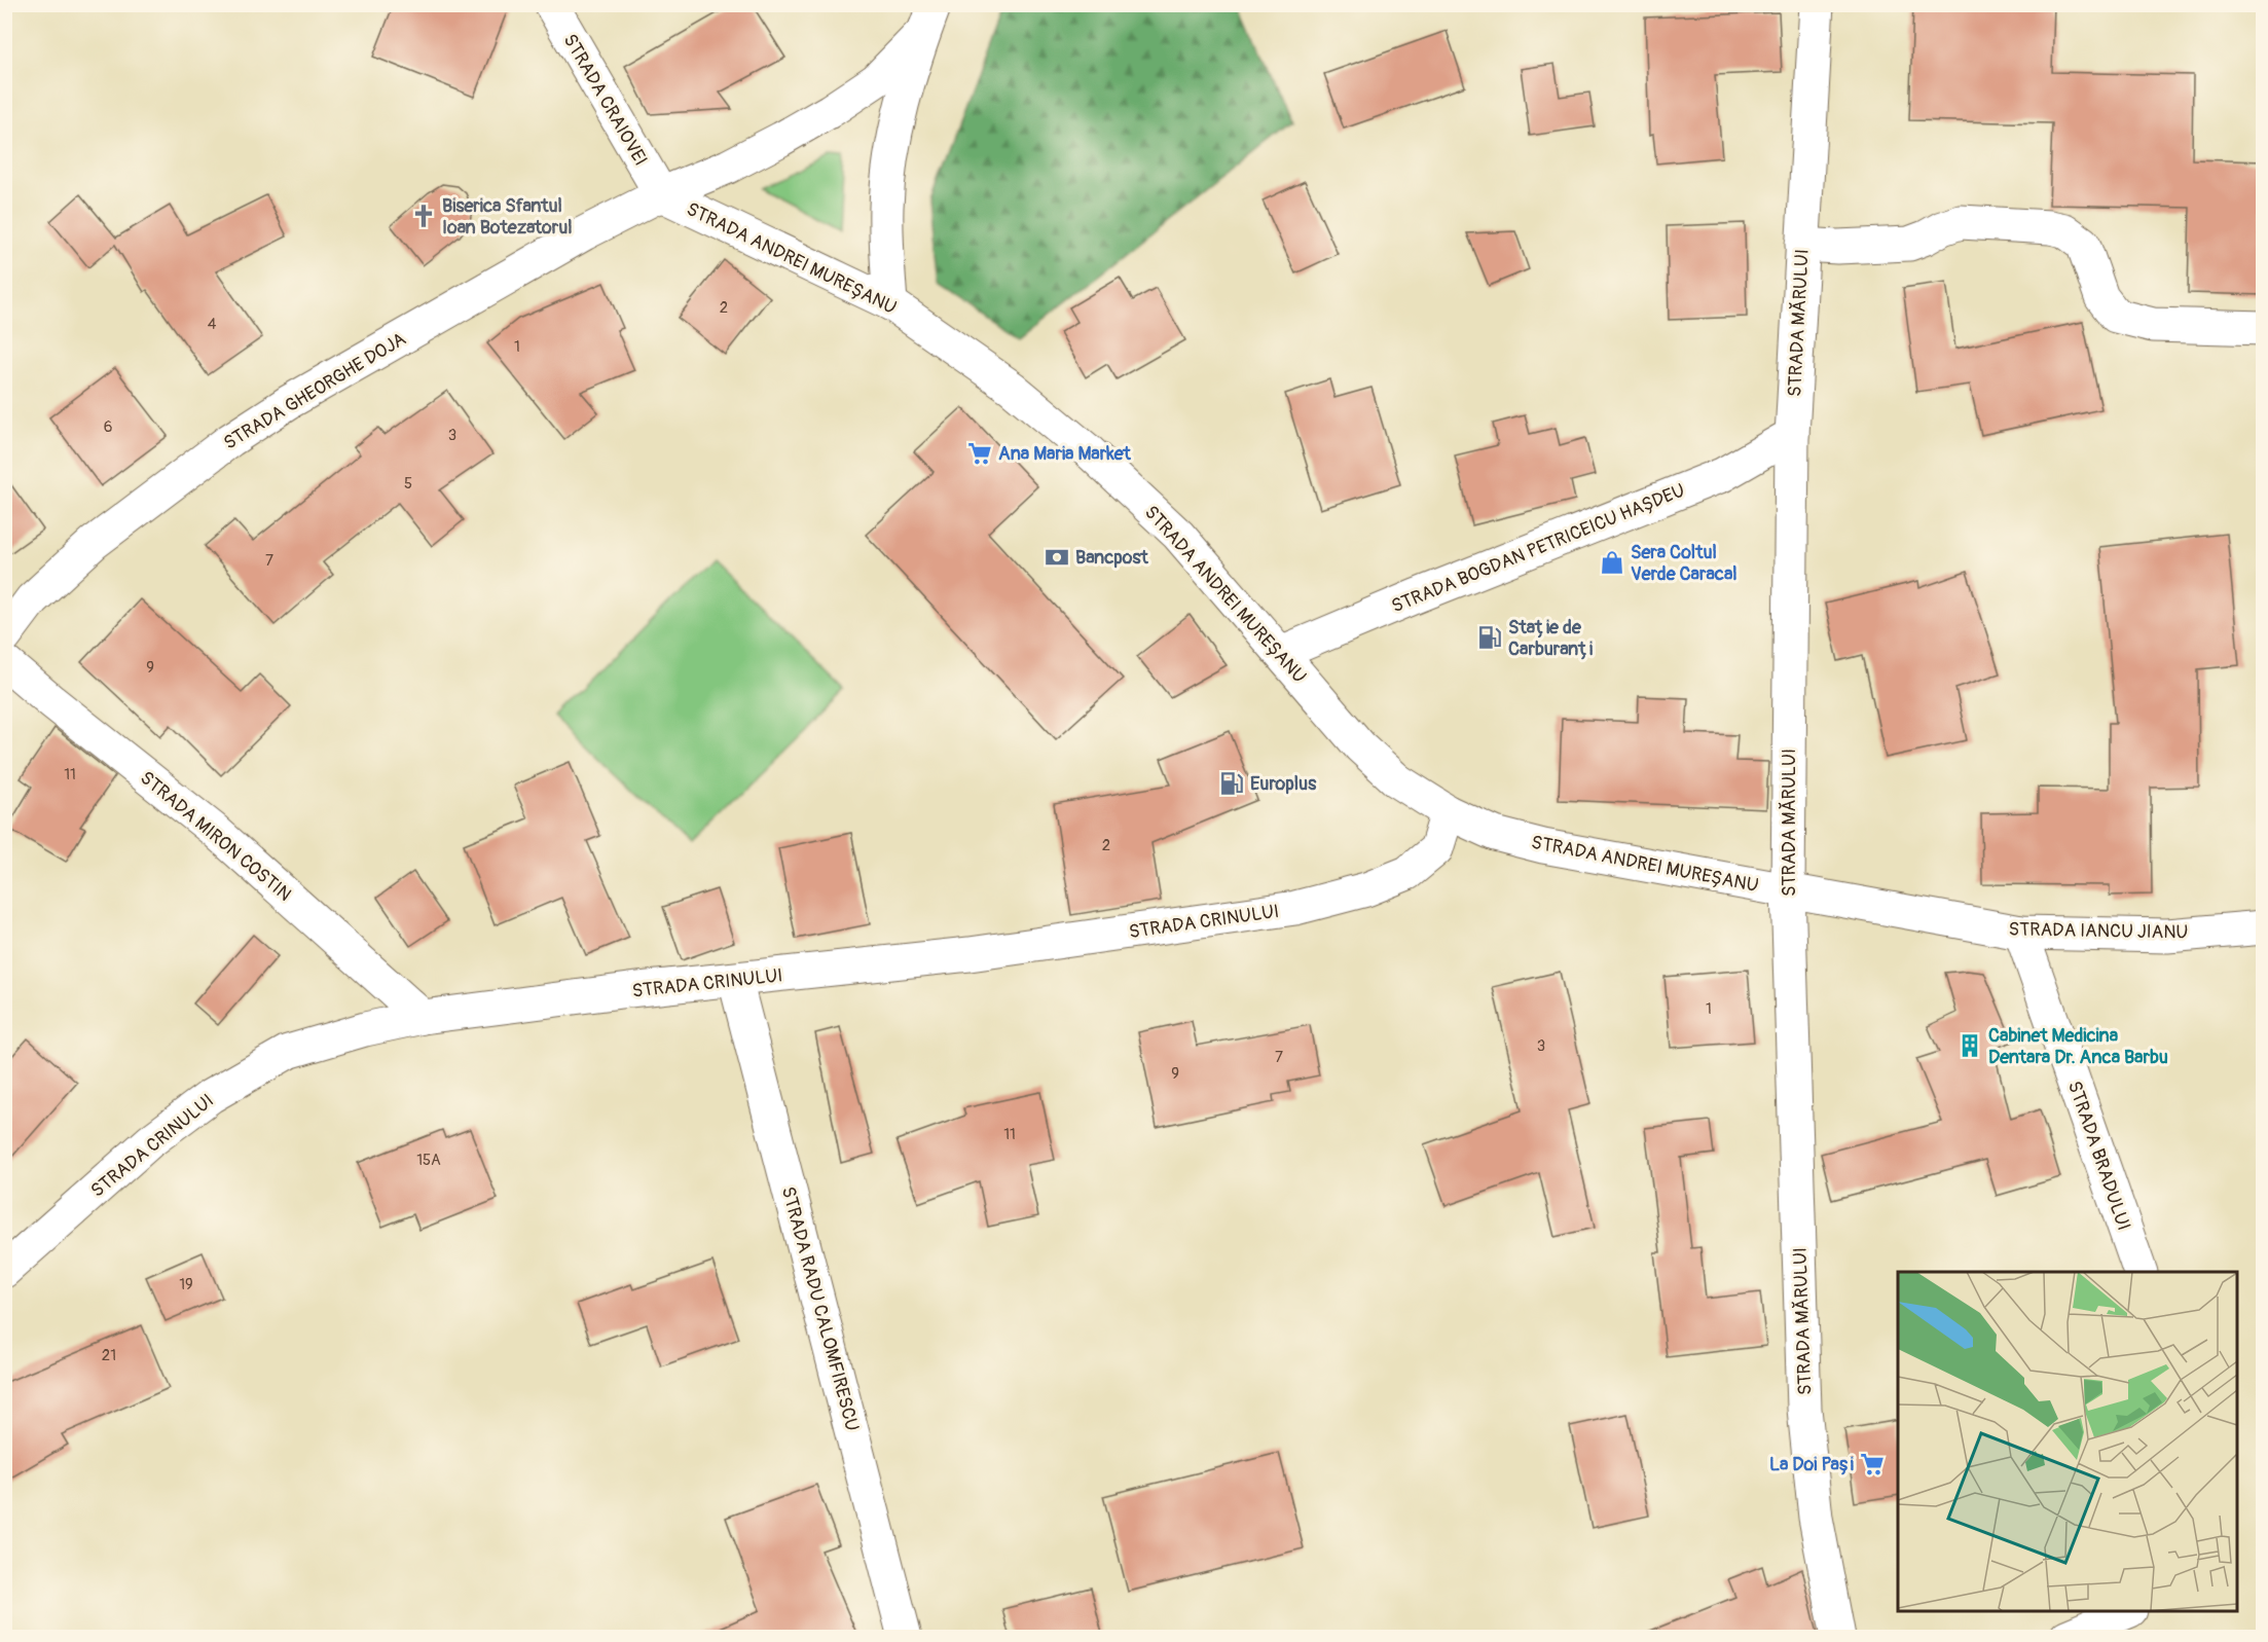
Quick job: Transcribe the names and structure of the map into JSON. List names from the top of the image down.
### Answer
{
  "streets": {
    "main road": [
      "STRADA CRAIOVEI",
      "STRADA ANDREI MUREȘANU",
      "STRADA MĂRULUI",
      "STRADA GHEORGHE DOJA",
      "STRADA BOGDAN PETRICEICU HAȘDEU",
      "STRADA MIRON COSTIN",
      "STRADA CRINULUI",
      "STRADA IANCU JIANU",
      "STRADA BRADULUI",
      "STRADA RADU CALOMFIRESCU"
    ]
  },
  "crossings": [
    ["STRADA CRAIOVEI", "STRADA ANDREI MUREȘANU"],
    ["STRADA CRAIOVEI", "STRADA GHEORGHE DOJA"],
    ["STRADA ANDREI MUREȘANU", "STRADA MĂRULUI"],
    ["STRADA ANDREI MUREȘANU", "STRADA GHEORGHE DOJA"],
    ["STRADA ANDREI MUREȘANU", "STRADA BOGDAN PETRICEICU HAȘDEU"],
    ["STRADA ANDREI MUREȘANU", "STRADA CRINULUI"],
    ["STRADA ANDREI MUREȘANU", "STRADA IANCU JIANU"],
    ["STRADA MĂRULUI", "STRADA BOGDAN PETRICEICU HAȘDEU"],
    ["STRADA MĂRULUI", "STRADA IANCU JIANU"],
    ["STRADA MIRON COSTIN", "STRADA CRINULUI"],
    ["STRADA CRINULUI", "STRADA RADU CALOMFIRESCU"],
    ["STRADA IANCU JIANU", "STRADA BRADULUI"]
  ],
  "places": {
    "church": ["Biserica Sfantul Ioan Botezatorul"],
    "supermarket": ["Ana Maria Market", "La Doi Pași"],
    "bank": ["Bancpost"],
    "shop": ["Sera Coltul Verde Caracal"],
    "fuel station": ["Stație de Carburanți", "Europlus"],
    "building": ["Cabinet Medicina Dentara Dr. Anca Barbu"]
  },
  "house_numbers": [
    "2",
    "4",
    "1",
    "6",
    "3",
    "5",
    "7",
    "9",
    "11",
    "2",
    "1",
    "3",
    "7",
    "9",
    "11",
    "15A",
    "19",
    "21"
  ]
}
